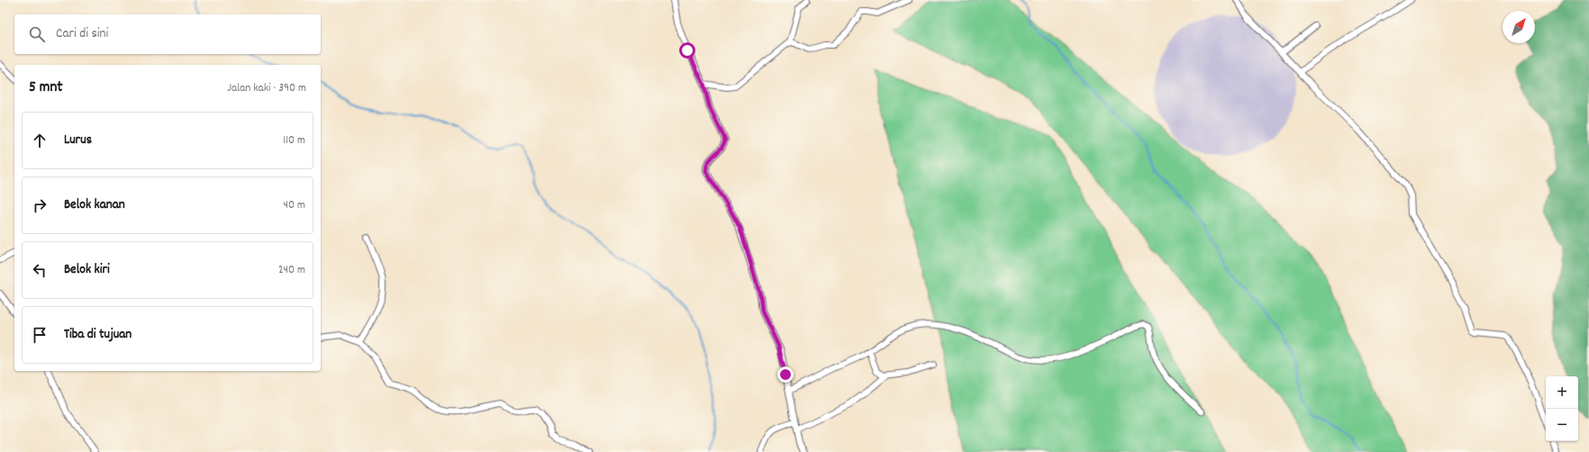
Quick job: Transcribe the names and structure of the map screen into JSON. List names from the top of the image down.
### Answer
{
  "north": "top right",
  "page": {
    "search": "Cari di sini",
    "heading": ["5 mnt", "Jalan kaki · 390 m"],
    "list": [
      ["Lurus", "110 m"],
      ["Belok kanan", "40 m"],
      ["Belok kiri", "240 m"],
      "Tiba di tujuan"
    ],
    "map_buttons": ["+", "−"]
  }
}
